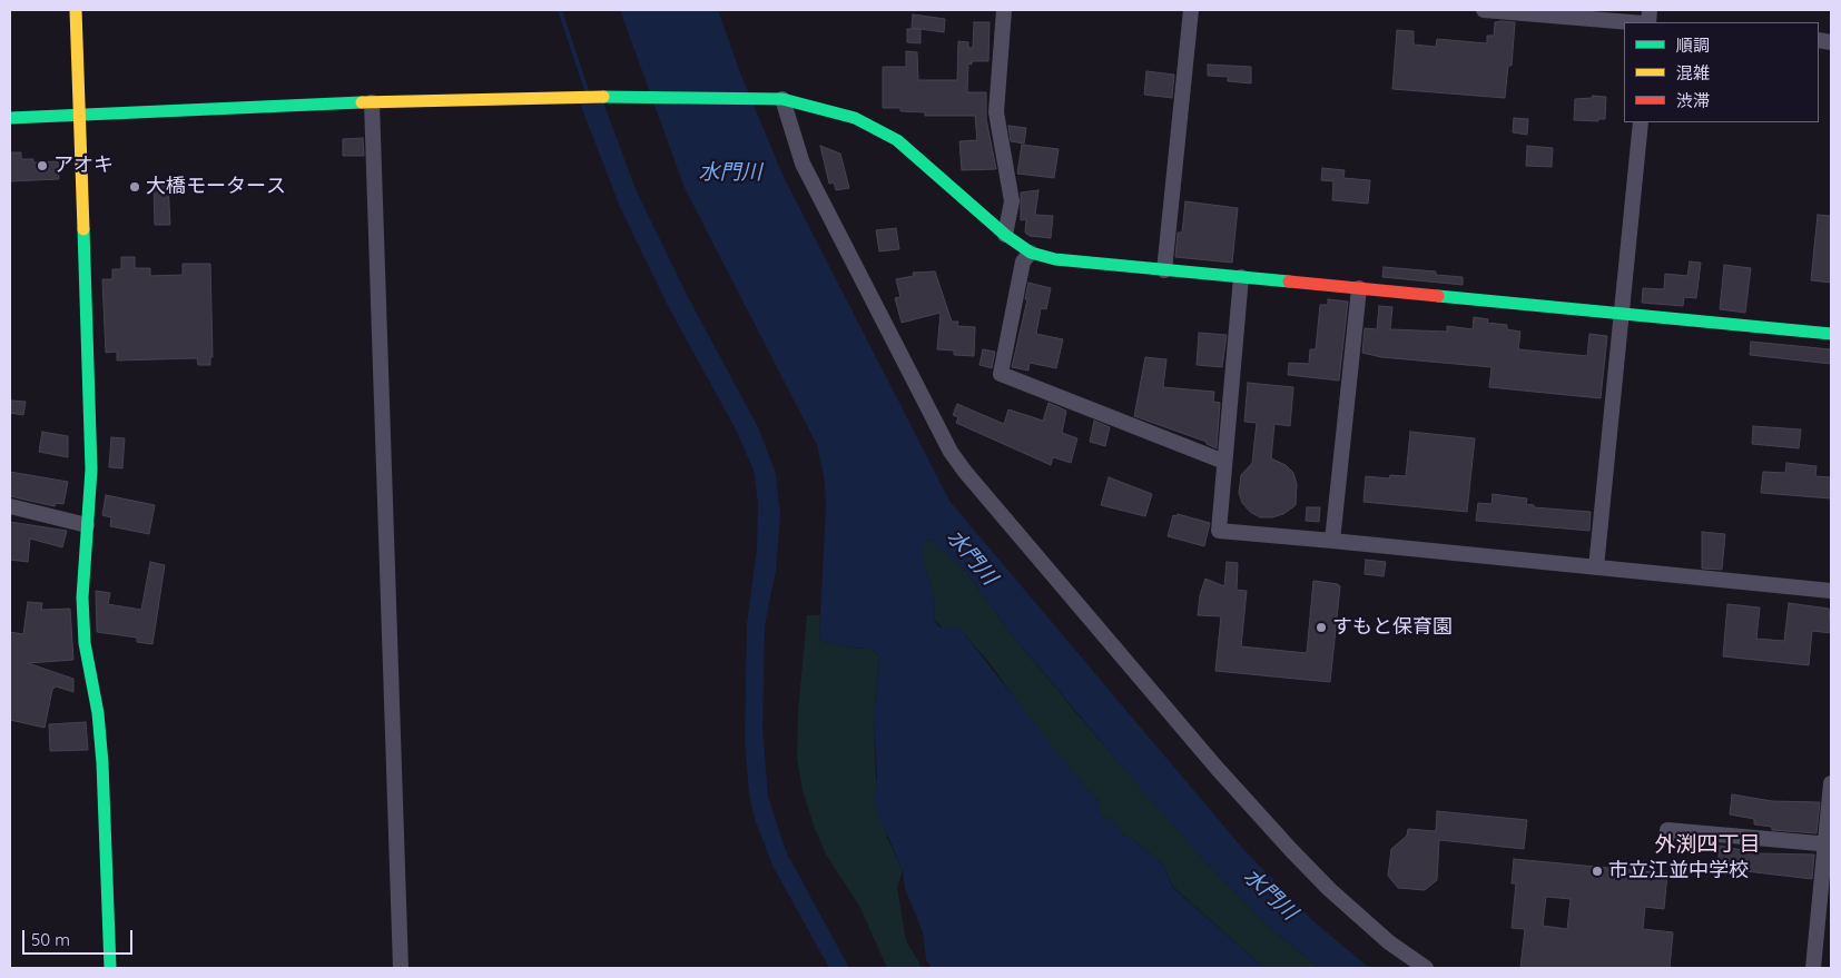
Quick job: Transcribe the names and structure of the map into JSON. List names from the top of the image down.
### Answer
{
  "districts": ["外渕四丁目"],
  "water": ["水門川"],
  "places": [
    "アオキ",
    "大橋モータース",
    "すもと保育園",
    "市立江並中学校"
  ],
  "legend": ["順調", "混雑", "渋滞"],
  "scale_bar": "50 m"
}
